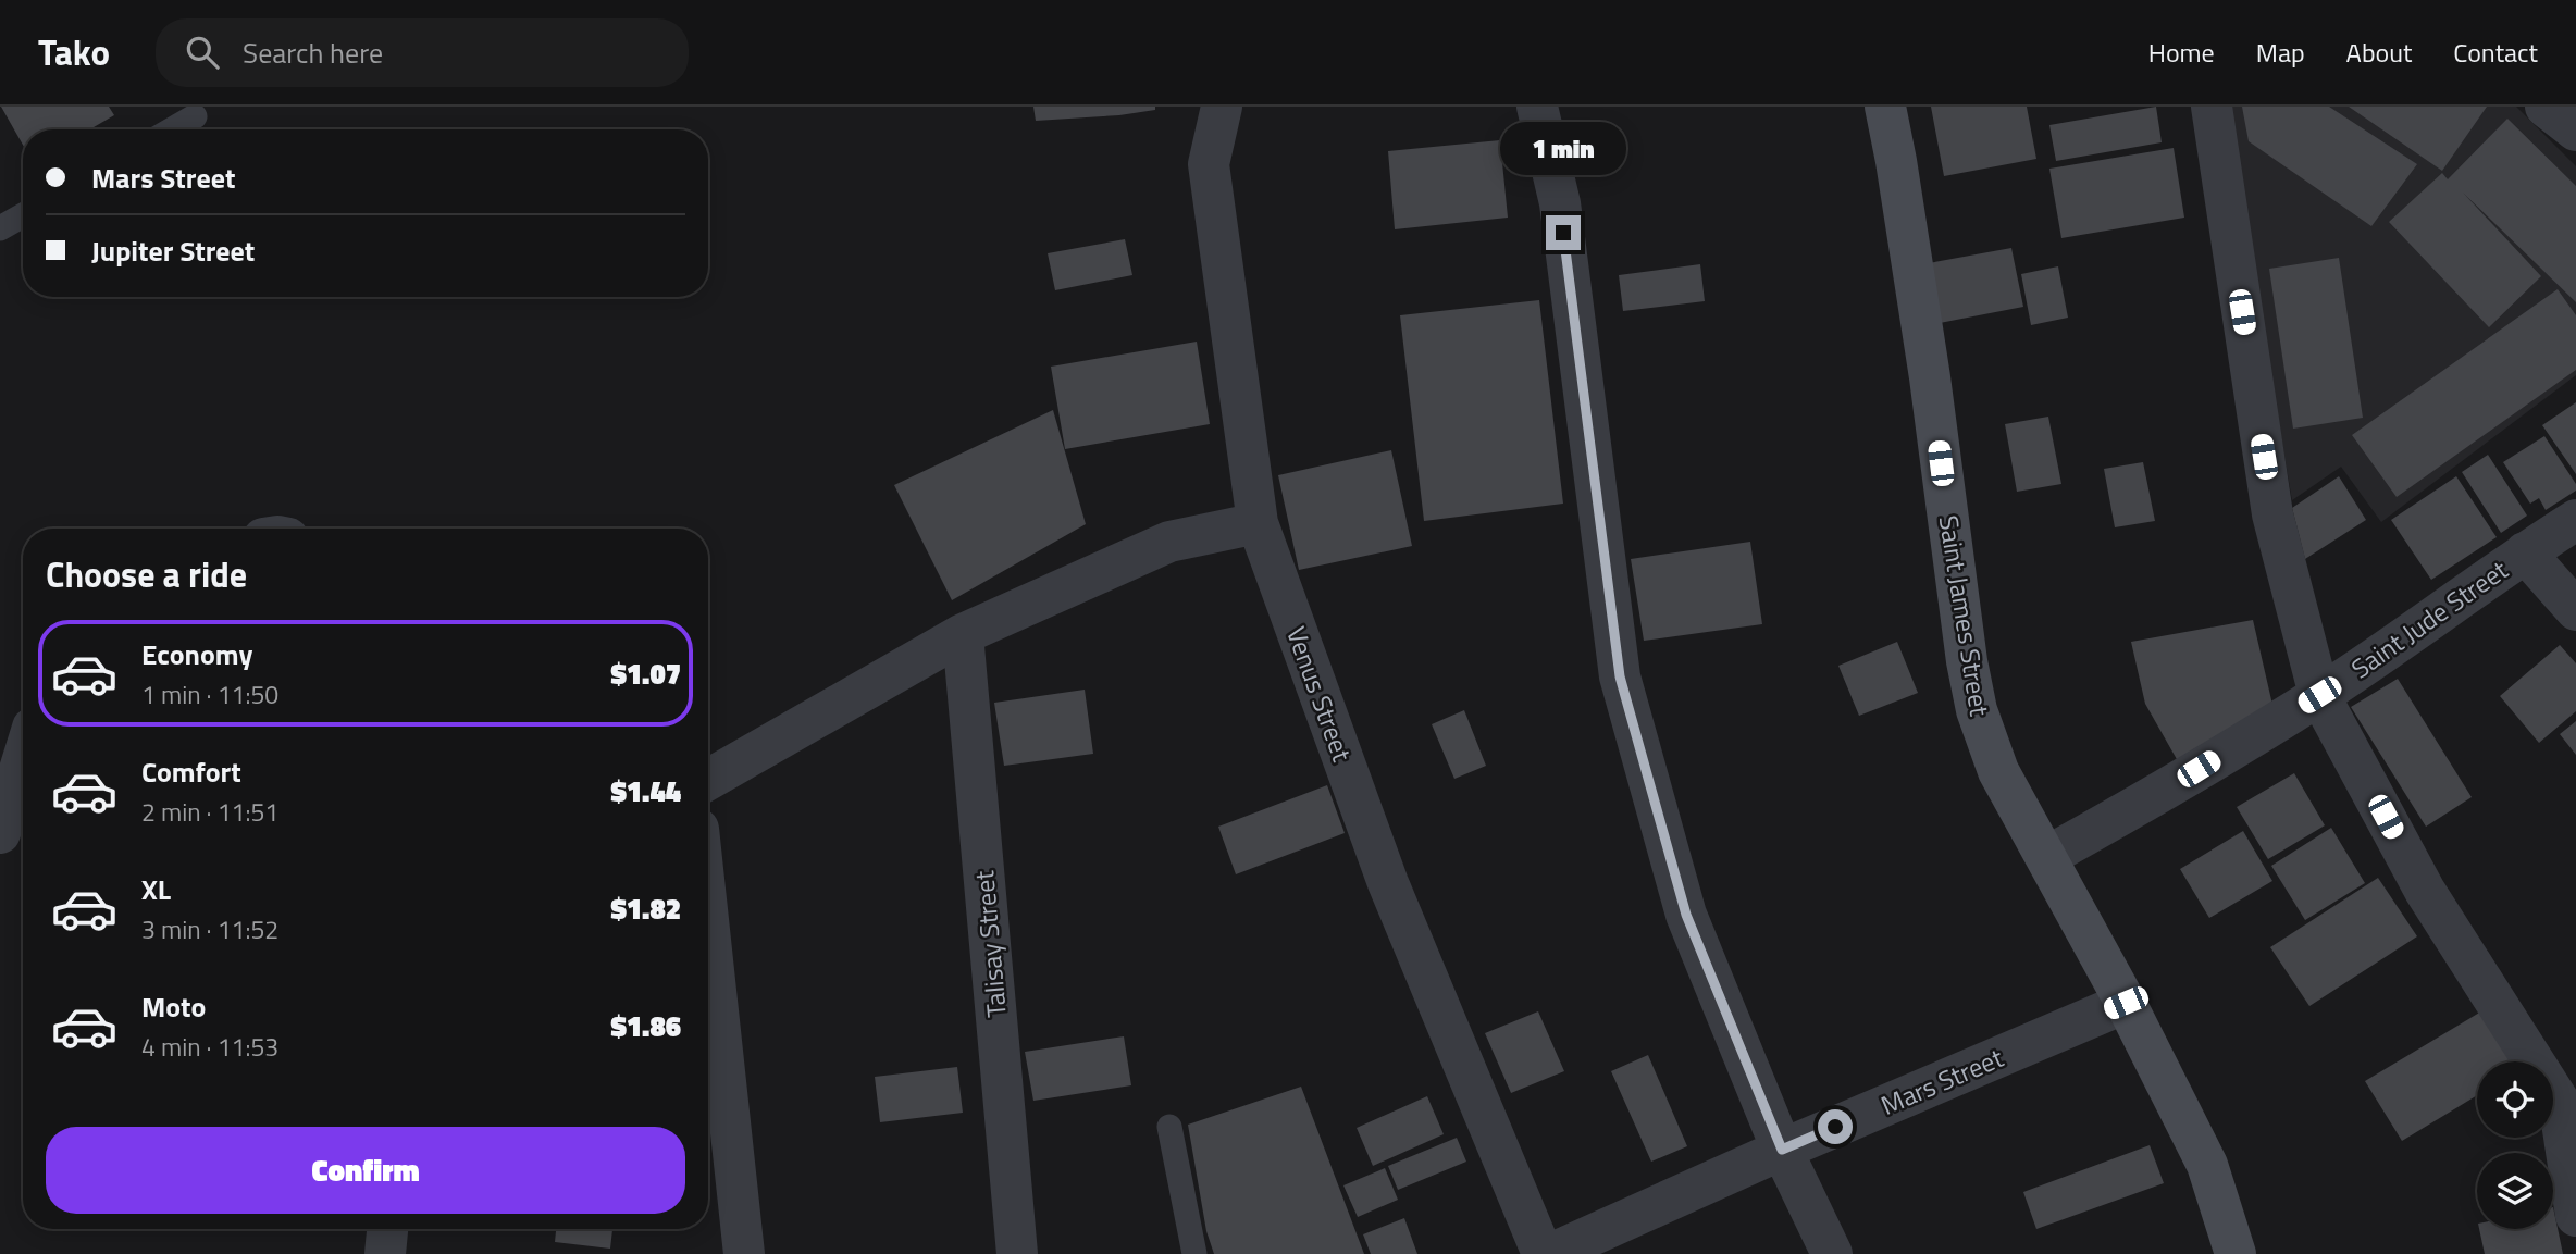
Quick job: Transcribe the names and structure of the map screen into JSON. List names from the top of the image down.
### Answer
{
  "streets": {
    "street": [
      "Saint James Street",
      "Saint Jude Street",
      "Venus Street",
      "Talisay Street",
      "Mars Street"
    ]
  },
  "crossings": [
    ["Saint James Street", "Saint Jude Street"],
    ["Saint James Street", "Mars Street"]
  ],
  "page": {
    "header": "Tako",
    "search": "Search here",
    "nav": [
      "Home",
      "Map",
      "About",
      "Contact"
    ],
    "bubble": "1 min",
    "banner": ["Mars Street", "Jupiter Street"],
    "heading": "Choose a ride",
    "list": [
      {
        "name": "Economy",
        "note": "1 min · 11:50",
        "value": "$1.07"
      },
      {
        "name": "Comfort",
        "note": "2 min · 11:51",
        "value": "$1.44"
      },
      {
        "name": "XL",
        "note": "3 min · 11:52",
        "value": "$1.82"
      },
      {
        "name": "Moto",
        "note": "4 min · 11:53",
        "value": "$1.86"
      }
    ],
    "buttons": "Confirm"
  }
}
